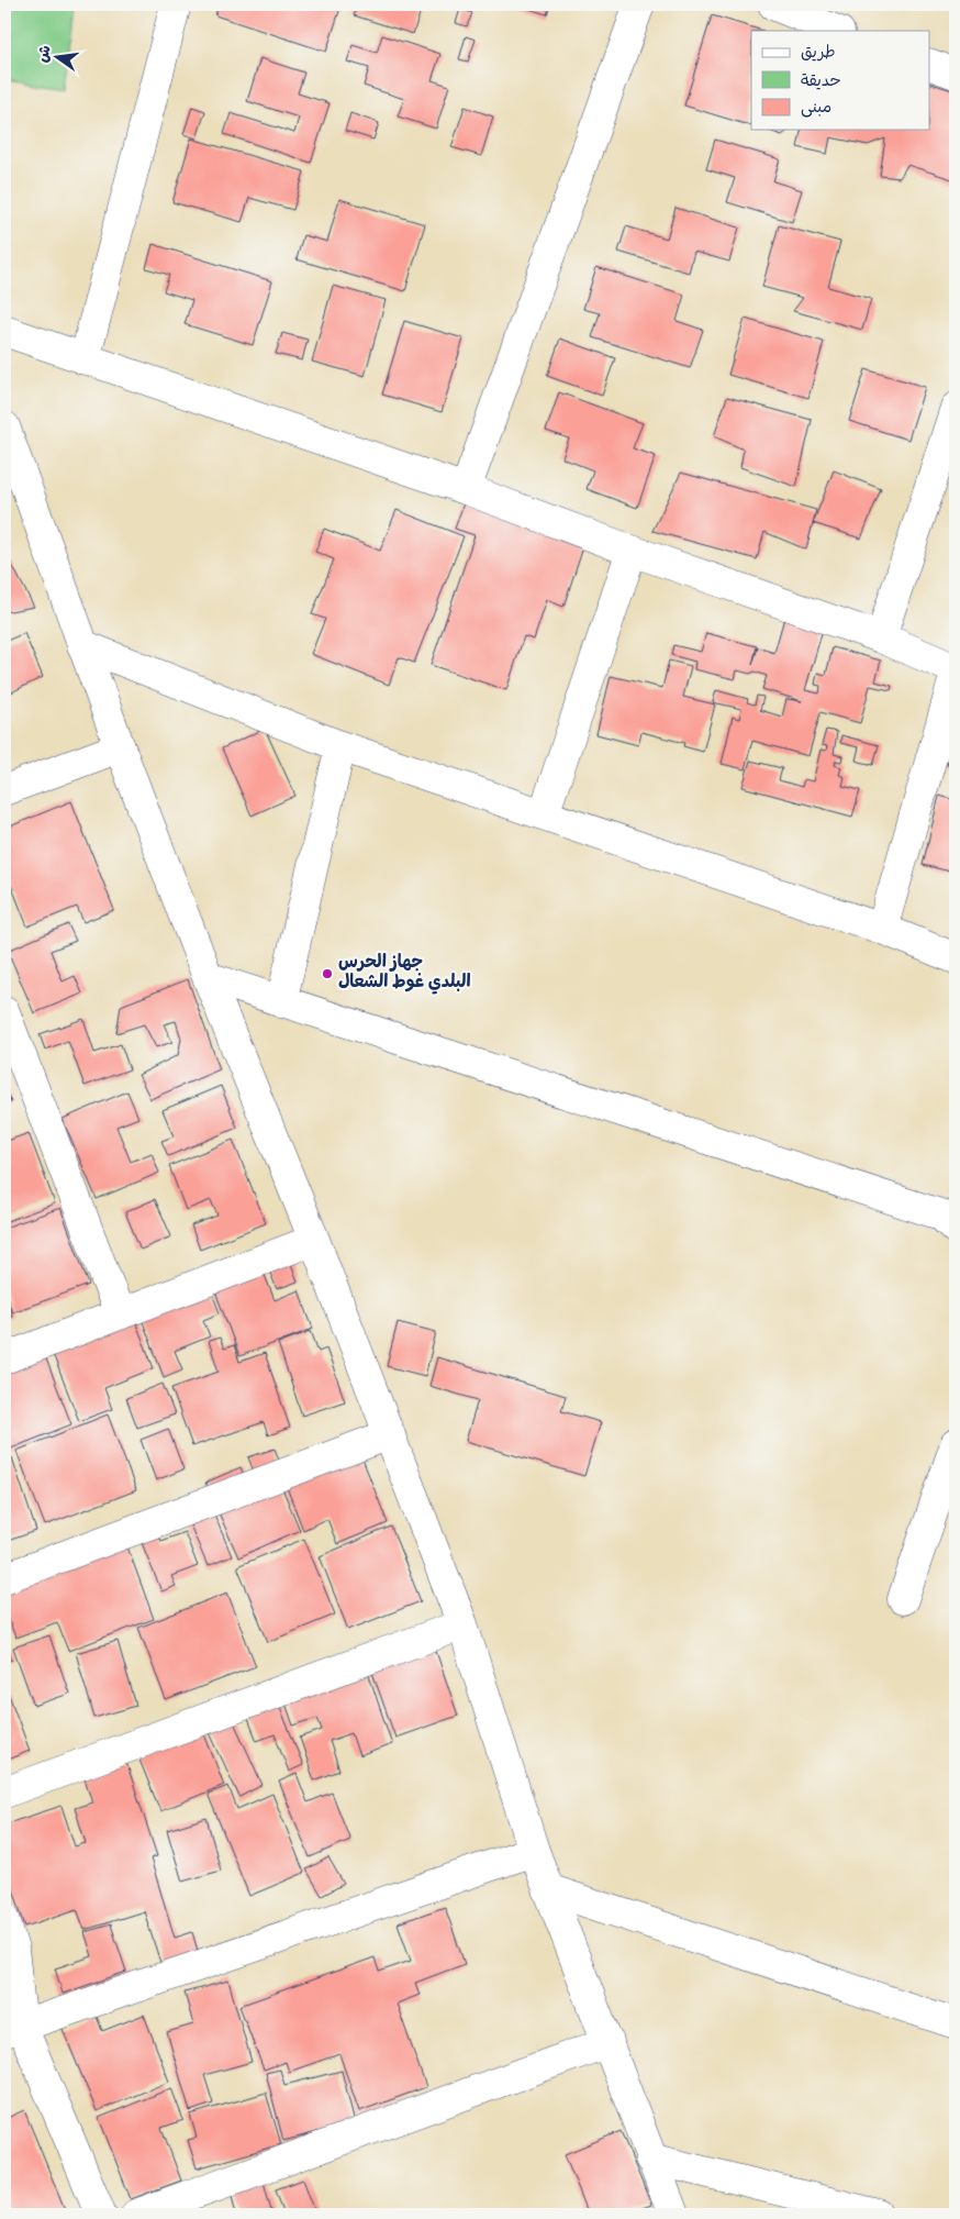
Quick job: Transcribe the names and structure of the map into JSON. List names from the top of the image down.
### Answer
{
  "places": ["جهاز الحرس البلدي غوط الشعال"],
  "legend": ["طريق", "حديقة", "مبنى"],
  "north": "left"
}
